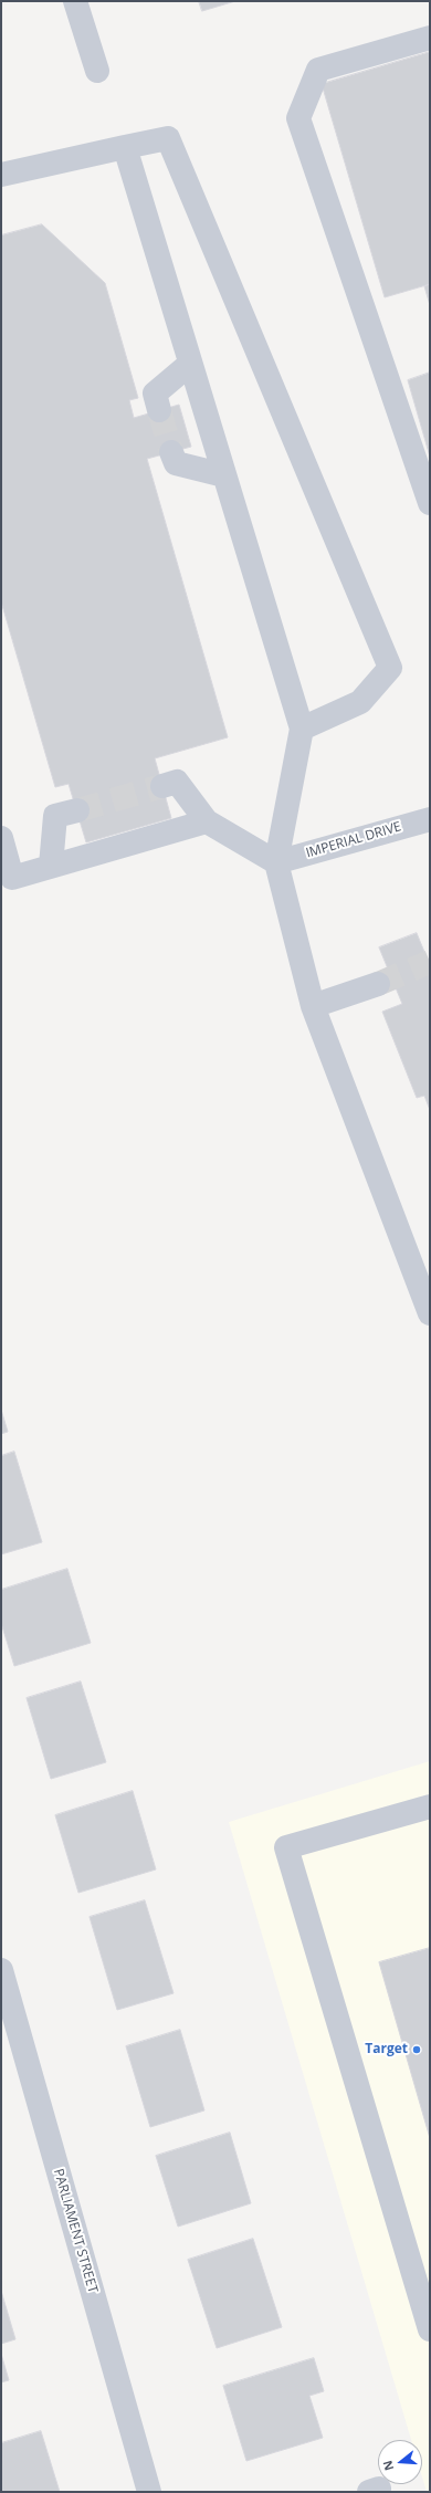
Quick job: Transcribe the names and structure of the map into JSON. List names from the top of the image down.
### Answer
{
  "streets": {
    "street": ["IMPERIAL DRIVE", "PARLIAMENT STREET"]
  },
  "places": ["Target"],
  "north": "left"
}
